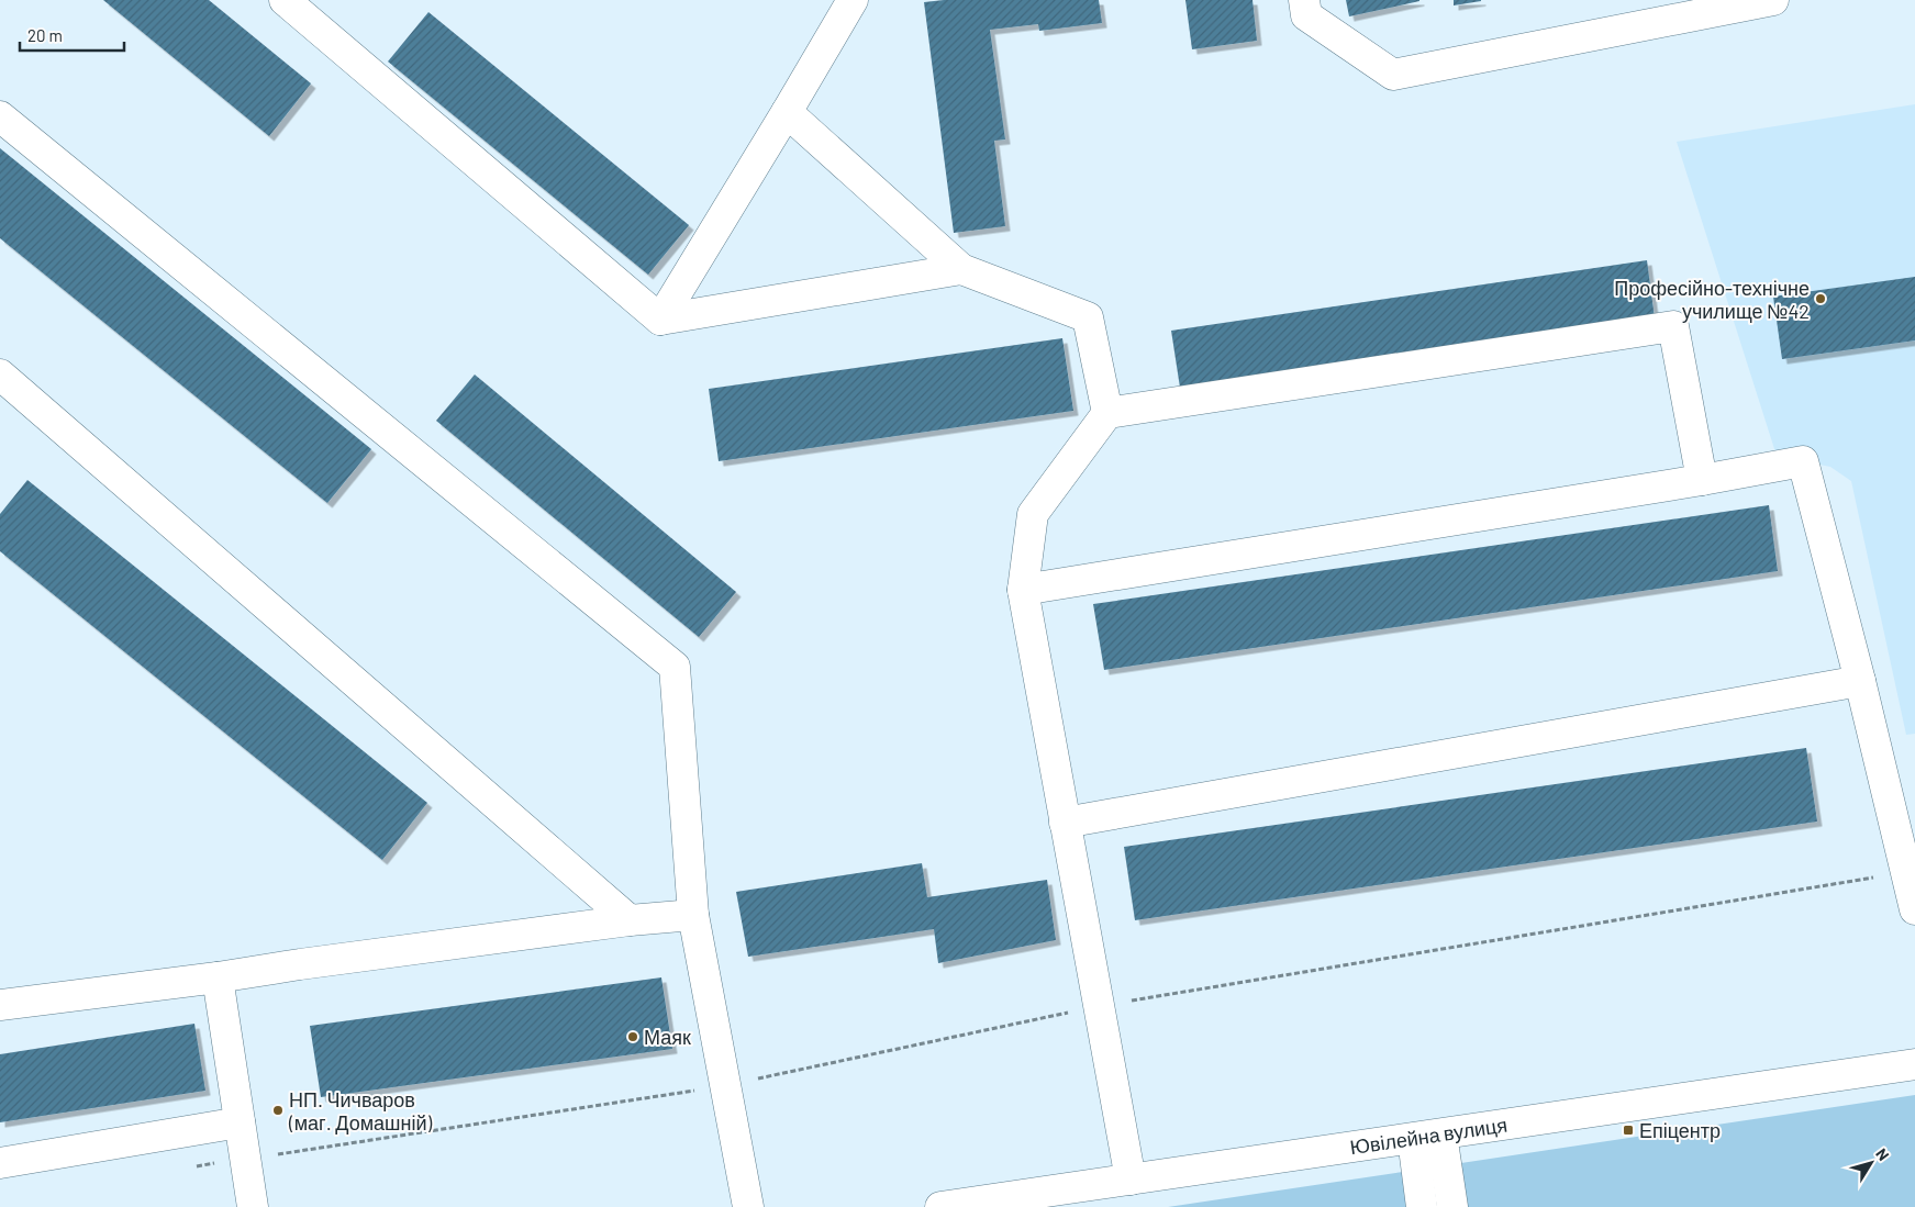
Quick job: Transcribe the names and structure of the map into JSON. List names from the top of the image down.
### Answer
{
  "streets": {
    "street": ["Ювілейна вулиця"]
  },
  "places": {
    "other": ["Професійно-технічне училище №42", "Маяк", "НП. Чичваров (маг. Домашній)"],
    "transit": ["Епіцентр"]
  },
  "scale_bar": "20 m",
  "north": "top right"
}
